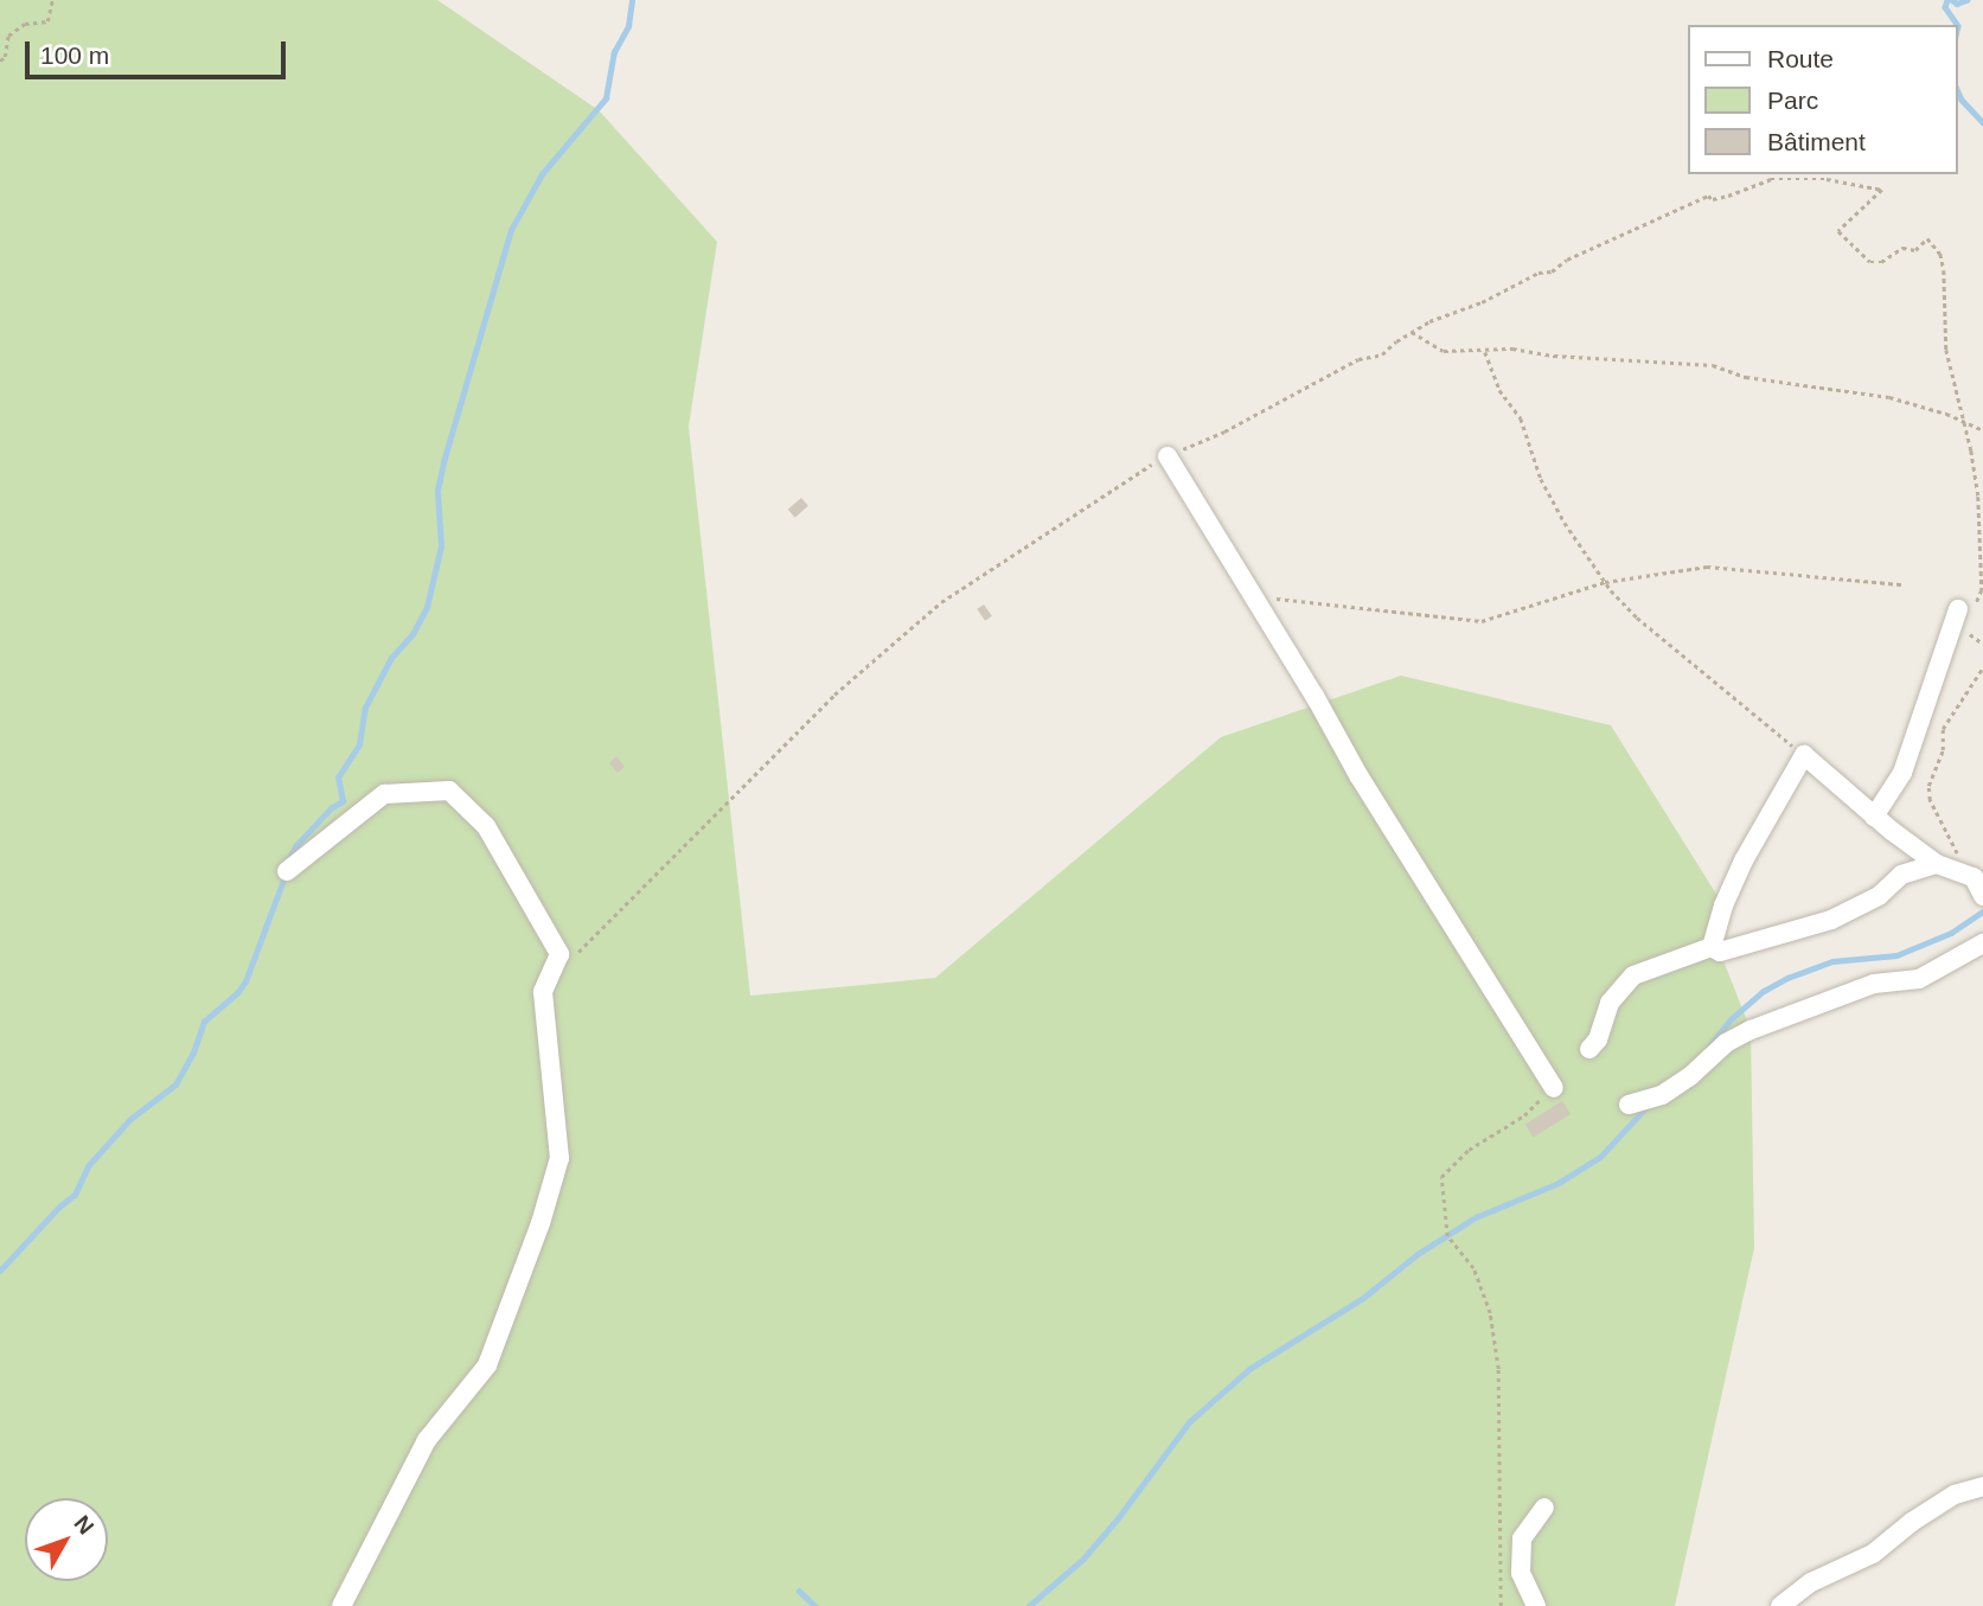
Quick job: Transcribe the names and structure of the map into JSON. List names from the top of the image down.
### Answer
{
  "legend": ["Route", "Parc", "Bâtiment"],
  "scale_bar": "100 m",
  "north": "top right"
}
